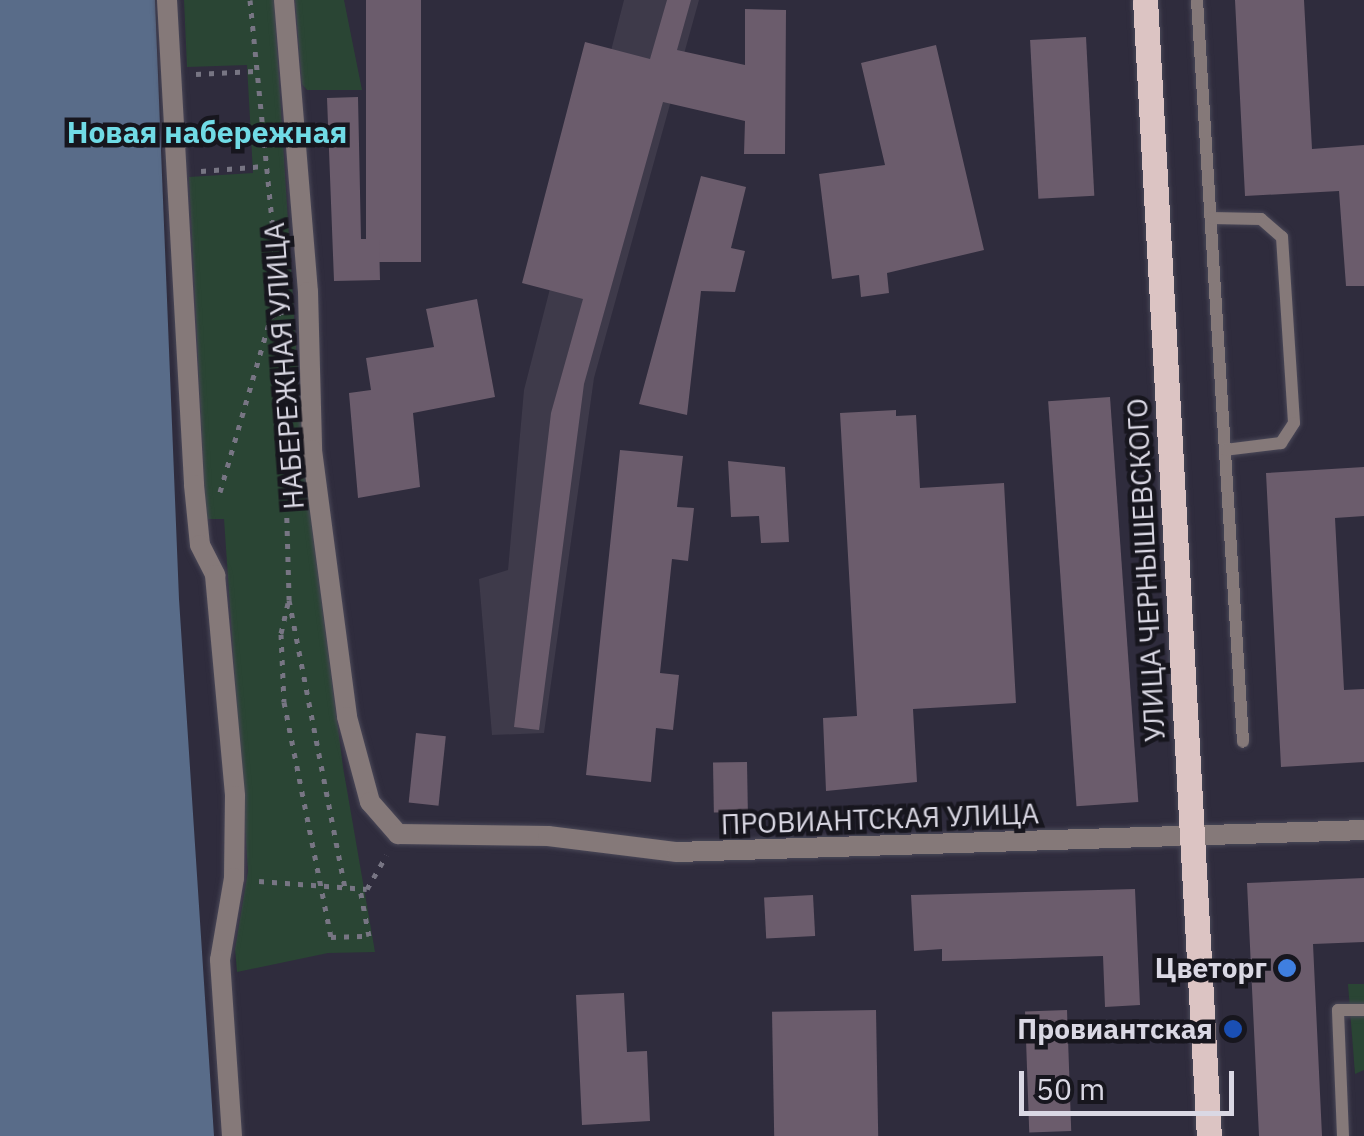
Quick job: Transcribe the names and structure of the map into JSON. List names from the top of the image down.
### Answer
{
  "streets": {
    "main road": ["УЛИЦА ЧЕРНЫШЕВСКОГО"],
    "street": ["НАБЕРЕЖНАЯ УЛИЦА", "ПРОВИАНТСКАЯ УЛИЦА"]
  },
  "crossings": [
    ["НАБЕРЕЖНАЯ УЛИЦА", "ПРОВИАНТСКАЯ УЛИЦА"],
    ["УЛИЦА ЧЕРНЫШЕВСКОГО", "ПРОВИАНТСКАЯ УЛИЦА"]
  ],
  "districts": ["Новая набережная"],
  "places": ["Цветорг", "Провиантская"],
  "scale_bar": "50 m"
}
